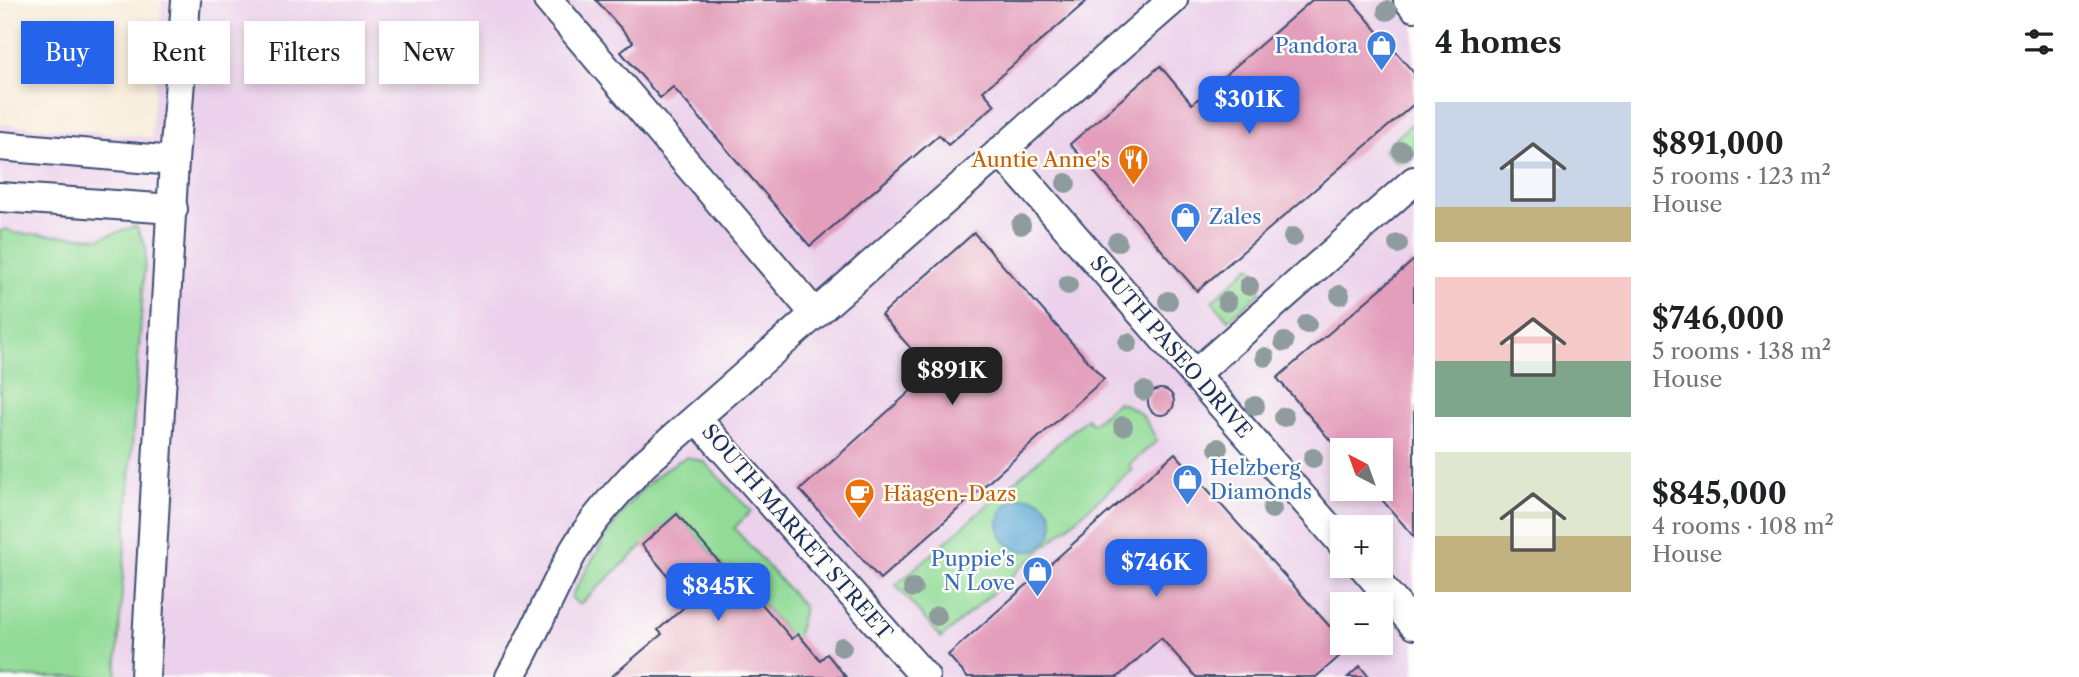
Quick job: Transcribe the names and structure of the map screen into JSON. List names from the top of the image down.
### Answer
{
  "streets": {
    "lane": ["SOUTH PASEO DRIVE", "SOUTH MARKET STREET"]
  },
  "places": {
    "shop": [
      "Pandora",
      "Zales",
      "Helzberg Diamonds",
      "Puppie's N Love"
    ],
    "restaurant": ["Auntie Anne's"],
    "cafe": ["Häagen-Dazs"]
  },
  "north": "top left",
  "page": {
    "heading": "4 homes",
    "chip": [
      "Buy",
      "Rent",
      "Filters",
      "New"
    ],
    "price": [
      "$301K",
      "$891K",
      "$746K",
      "$845K"
    ],
    "list": [
      {
        "name": "$891,000",
        "note": "5 rooms · 123 m² · House"
      },
      {
        "name": "$746,000",
        "note": "5 rooms · 138 m² · House"
      },
      {
        "name": "$845,000",
        "note": "4 rooms · 108 m² · House"
      }
    ],
    "map_buttons": ["+", "−"]
  }
}
